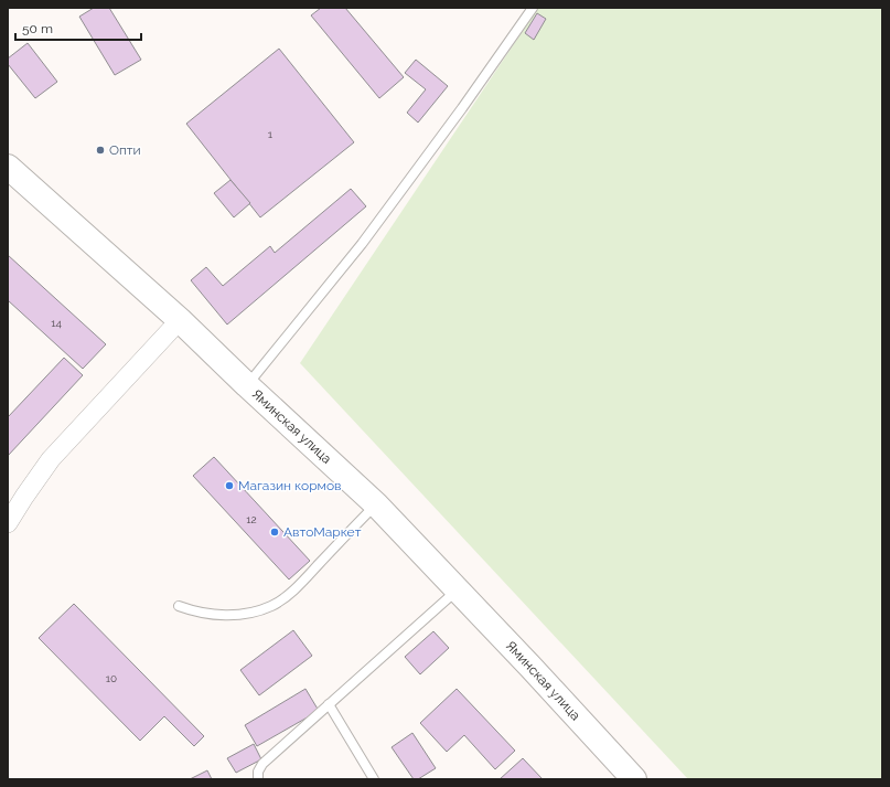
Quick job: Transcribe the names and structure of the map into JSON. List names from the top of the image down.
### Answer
{
  "streets": {
    "main road": ["Яминская улица"]
  },
  "places": ["Опти", "Магазин кормов", "АвтоМаркет"],
  "house_numbers": [
    "1",
    "14",
    "12",
    "10"
  ],
  "scale_bar": "50 m"
}
